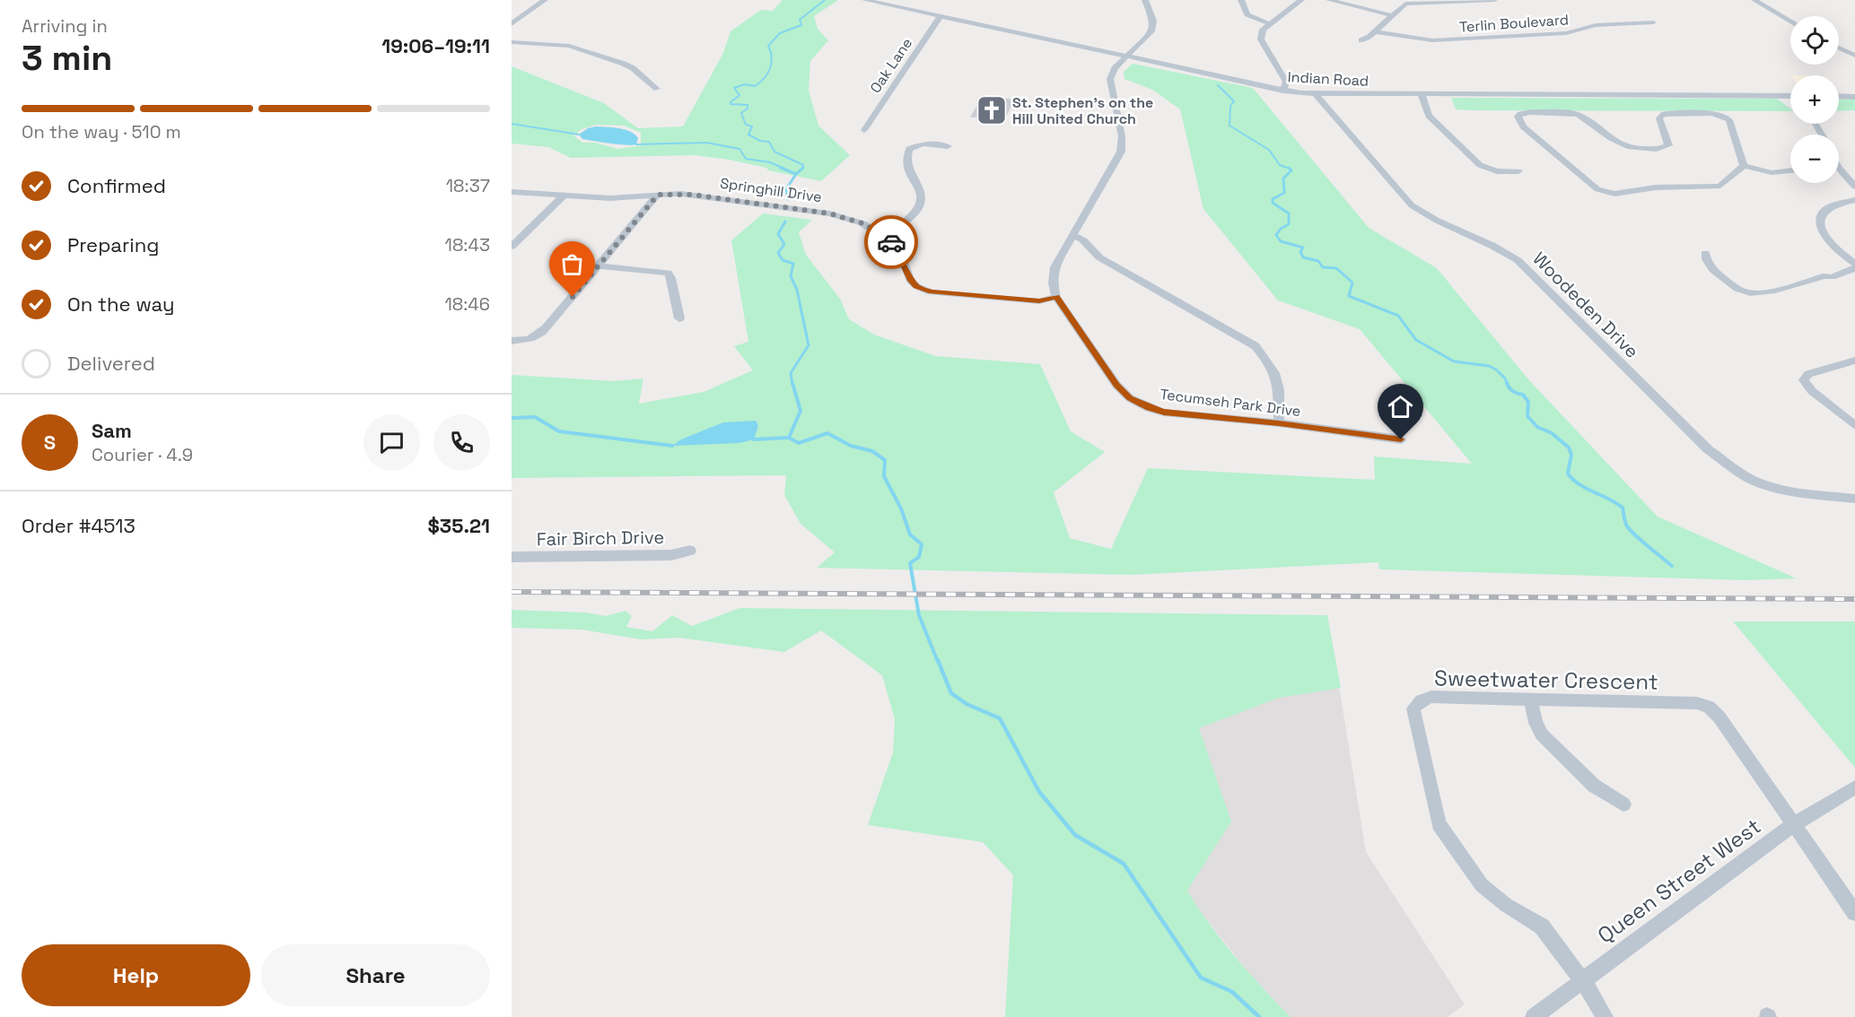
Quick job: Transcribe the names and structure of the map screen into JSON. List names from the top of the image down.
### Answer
{
  "streets": {
    "street": [
      "Terlin Boulevard",
      "Oak Lane",
      "Indian Road",
      "Springhill Drive",
      "Woodeden Drive",
      "Tecumseh Park Drive",
      "Fair Birch Drive",
      "Sweetwater Crescent",
      "Queen Street West"
    ]
  },
  "crossings": [
    ["Oak Lane", "Indian Road"],
    ["Indian Road", "Woodeden Drive"],
    ["Indian Road", "Tecumseh Park Drive"],
    ["Springhill Drive", "Tecumseh Park Drive"],
    ["Sweetwater Crescent", "Queen Street West"]
  ],
  "places": {
    "church": ["St. Stephen's on the Hill United Church"]
  },
  "page": {
    "heading": ["3 min", "Arriving in", "19:06–19:11"],
    "panel": [
      "Sam",
      "Courier · 4.9",
      "Order #4513",
      "$35.21"
    ],
    "map_buttons": ["+", "−"],
    "bar": "On the way · 510 m",
    "list": [
      ["Confirmed", "18:37"],
      ["Preparing", "18:43"],
      ["On the way", "18:46"],
      "Delivered"
    ],
    "round": "S",
    "buttons": ["Help", "Share"]
  }
}
